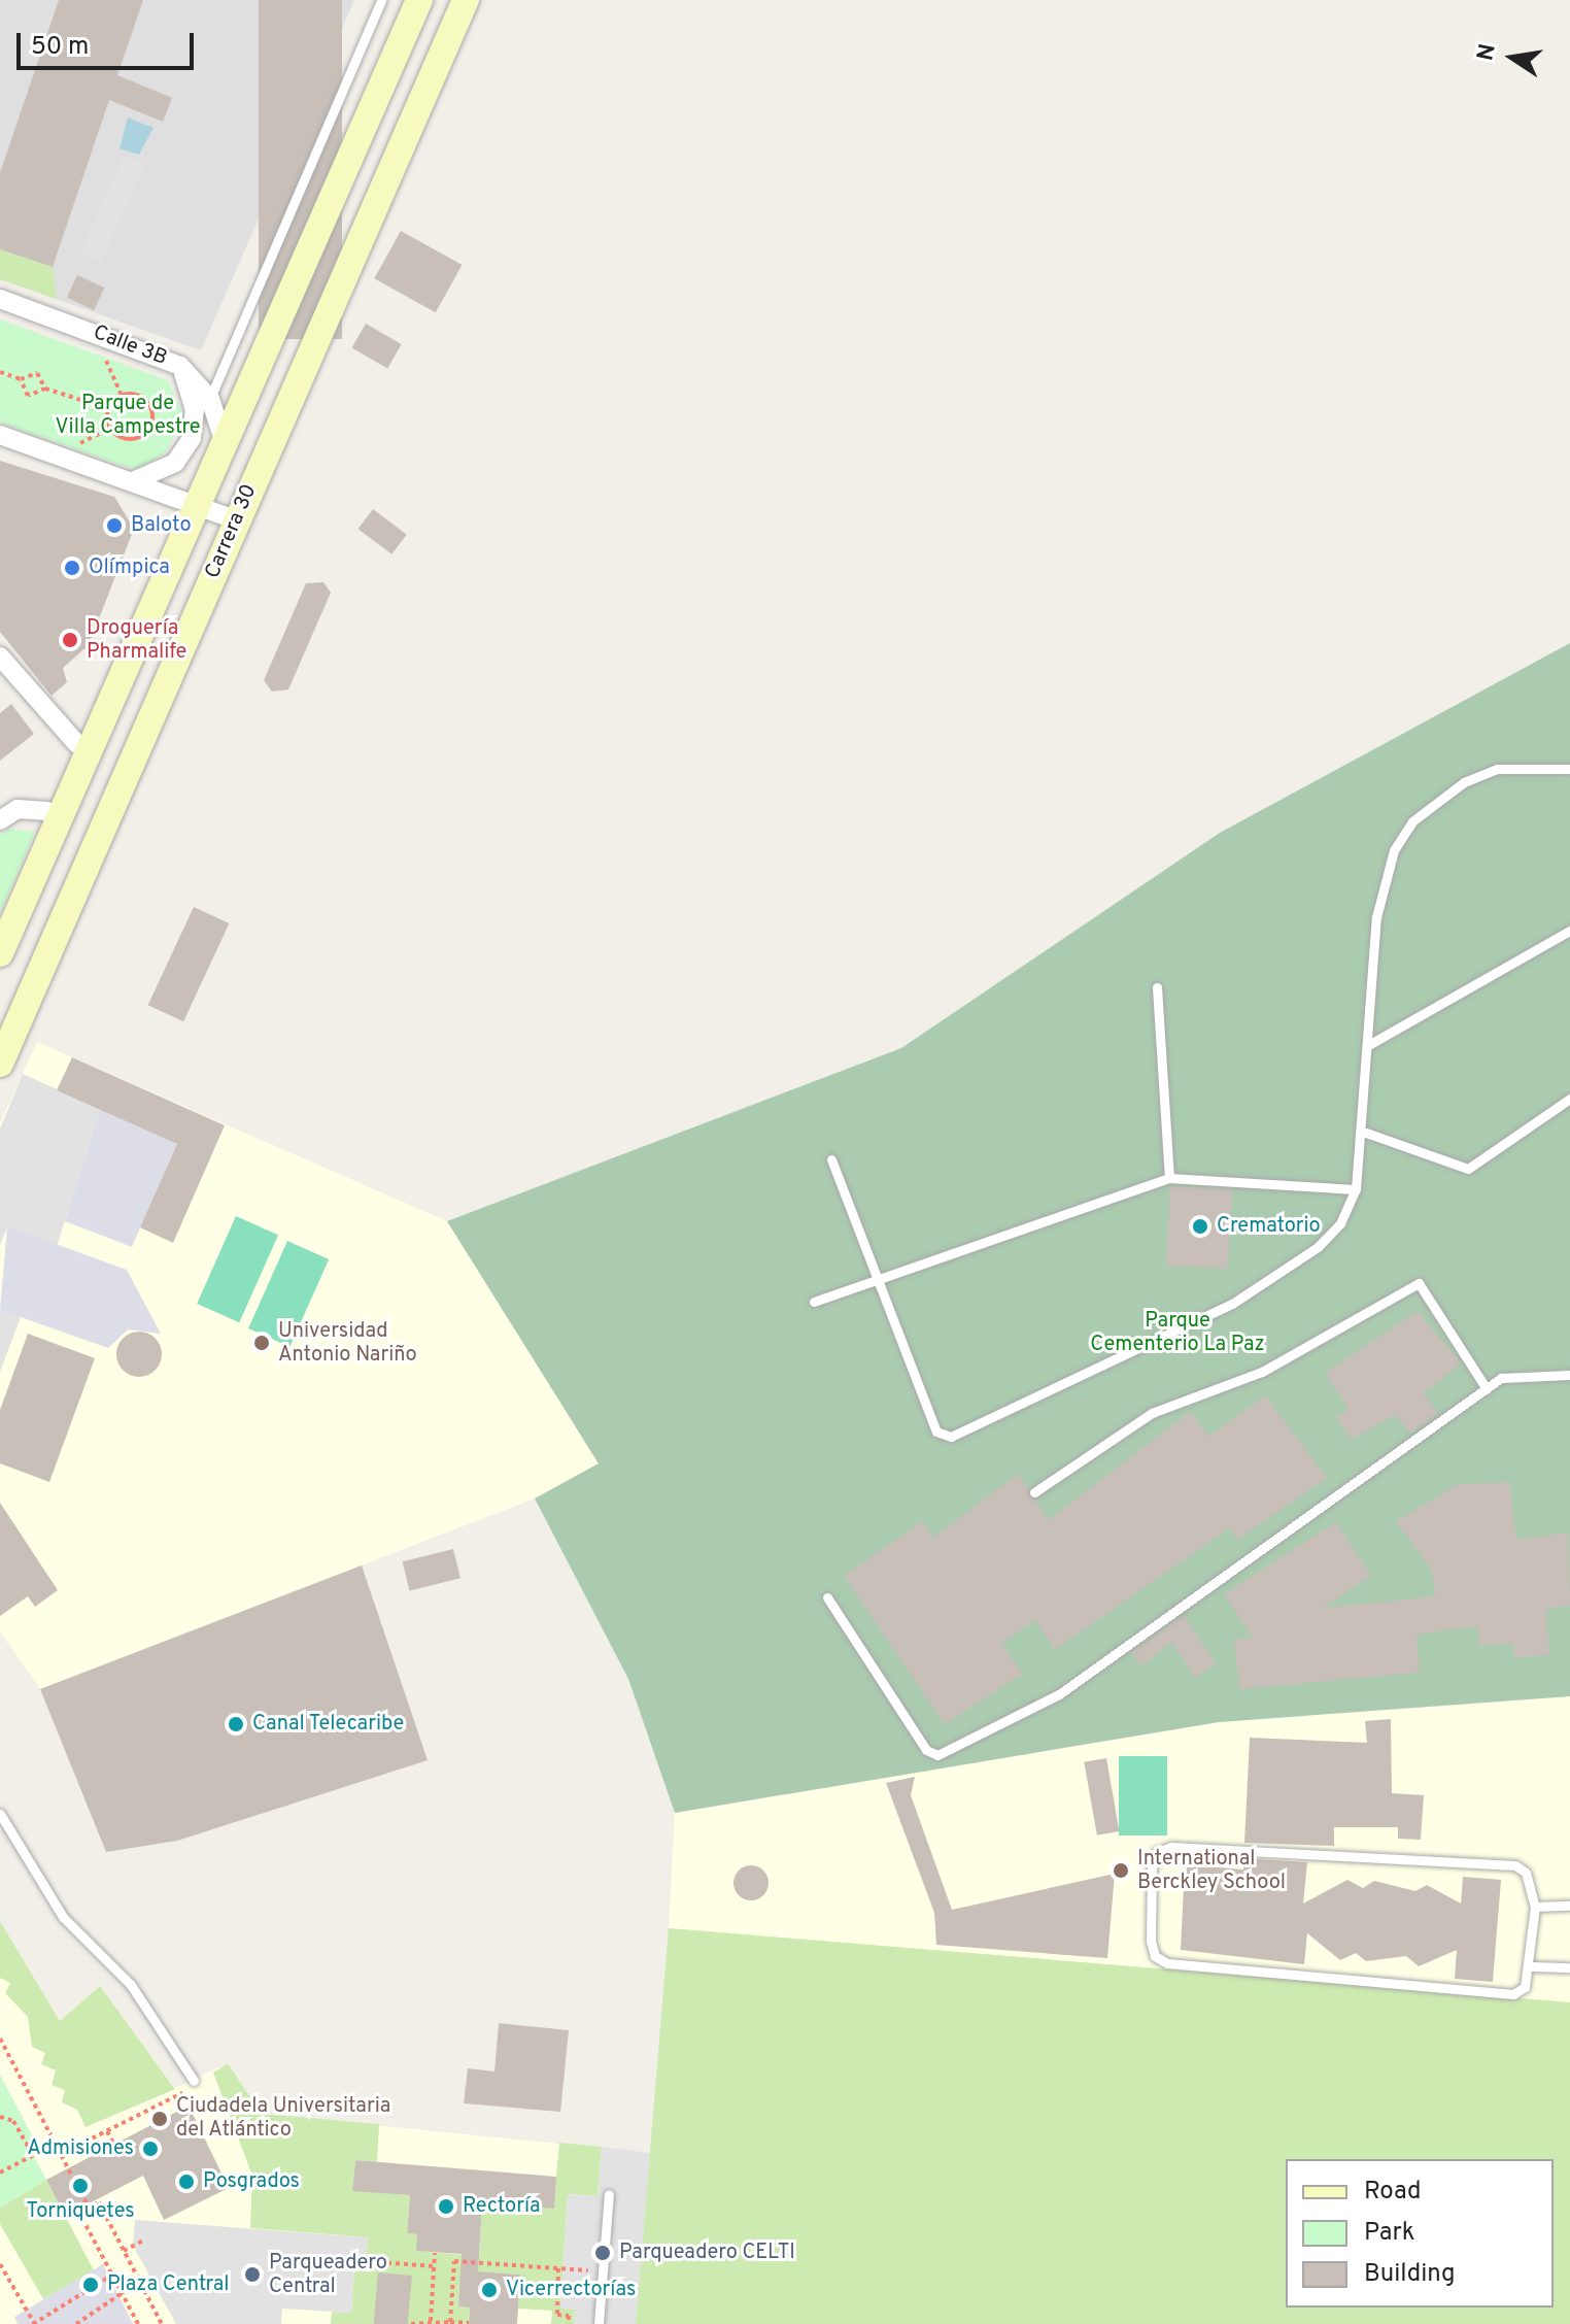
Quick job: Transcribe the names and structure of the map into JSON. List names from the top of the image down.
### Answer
{
  "streets": {
    "main road": ["Carrera 30"],
    "street": ["Calle 3B"]
  },
  "crossings": [
    ["Calle 3B", "Carrera 30"]
  ],
  "parks": ["Parque de Villa Campestre", "Parque Cementerio La Paz"],
  "places": [
    "Baloto",
    "Olímpica",
    "Droguería Pharmalife",
    "Crematorio",
    "Universidad Antonio Nariño",
    "Canal Telecaribe",
    "International Berckley School",
    "Ciudadela Universitaria del Atlántico",
    "Admisiones",
    "Posgrados",
    "Torniquetes",
    "Rectoría",
    "Parqueadero CELTI",
    "Parqueadero Central",
    "Plaza Central",
    "Vicerrectorías"
  ],
  "legend": ["Road", "Park", "Building"],
  "scale_bar": "50 m",
  "north": "left"
}
